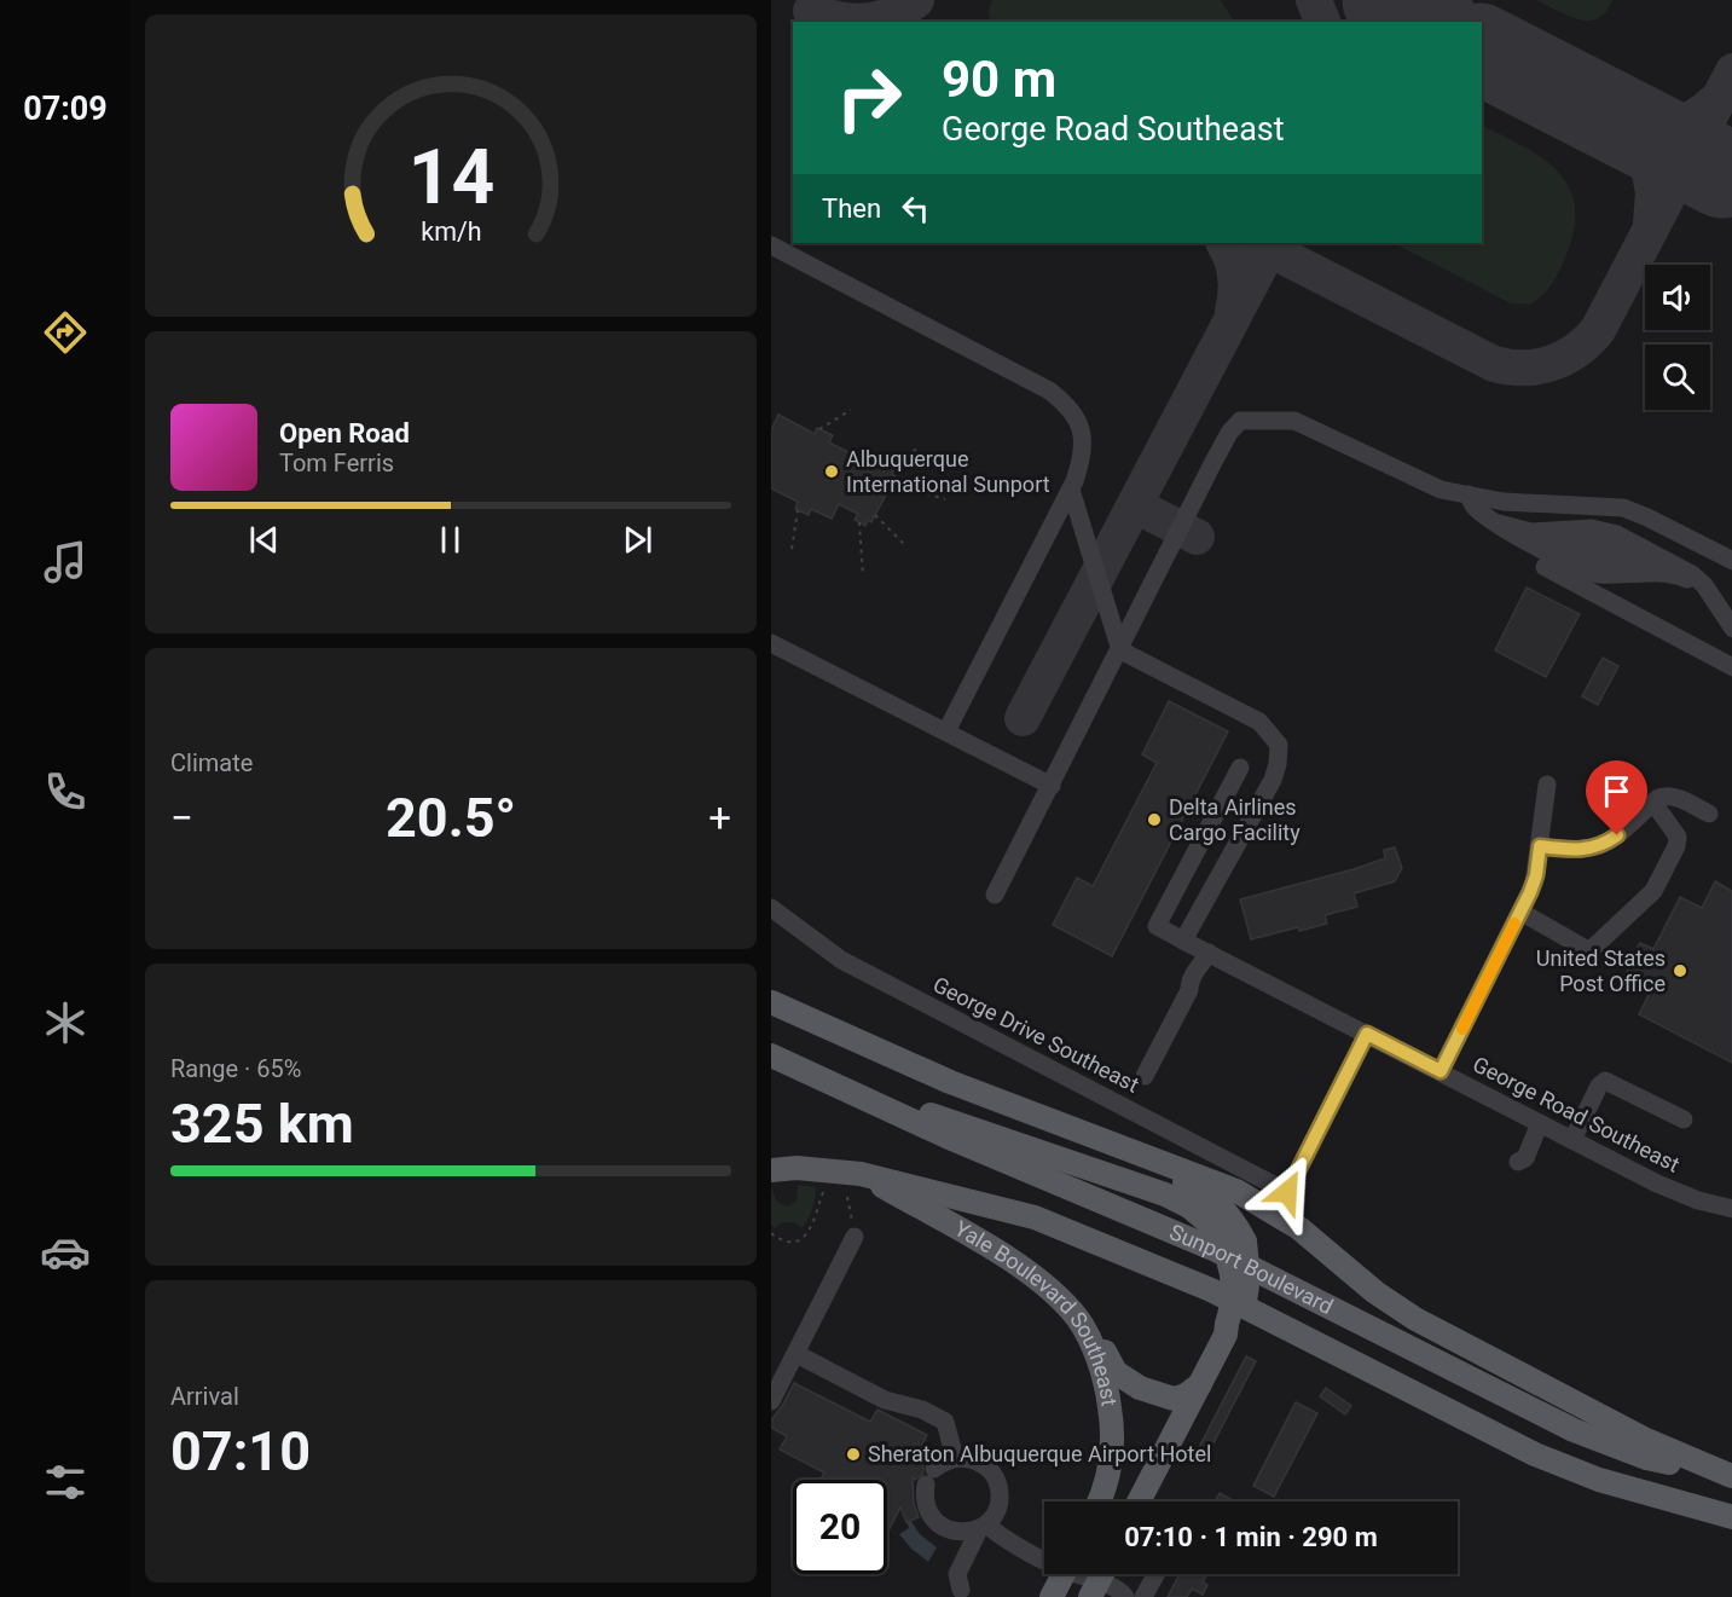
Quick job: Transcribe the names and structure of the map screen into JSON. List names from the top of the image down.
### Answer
{
  "streets": {
    "main road": ["Sunport Boulevard", "Yale Boulevard Southeast"],
    "street": ["George Drive Southeast", "George Road Southeast"]
  },
  "crossings": [
    ["George Drive Southeast", "George Road Southeast"],
    ["Sunport Boulevard", "Yale Boulevard Southeast"]
  ],
  "places": [
    "Albuquerque International Sunport",
    "Delta Airlines Cargo Facility",
    "United States Post Office",
    "Sheraton Albuquerque Airport Hotel"
  ],
  "page": {
    "tabs": "07:09",
    "turn": ["90 m", "George Road Southeast"],
    "then": "Then",
    "song": ["Open Road", "Tom Ferris"],
    "tile": [
      "Climate",
      ["Range · 65%", "325 km"],
      ["Arrival", "07:10"]
    ],
    "heat": ["−", "20.5°", "+"],
    "limit": "20",
    "trip": "07:10 · 1 min · 290 m",
    "gauge": ["14", "km/h"]
  }
}
